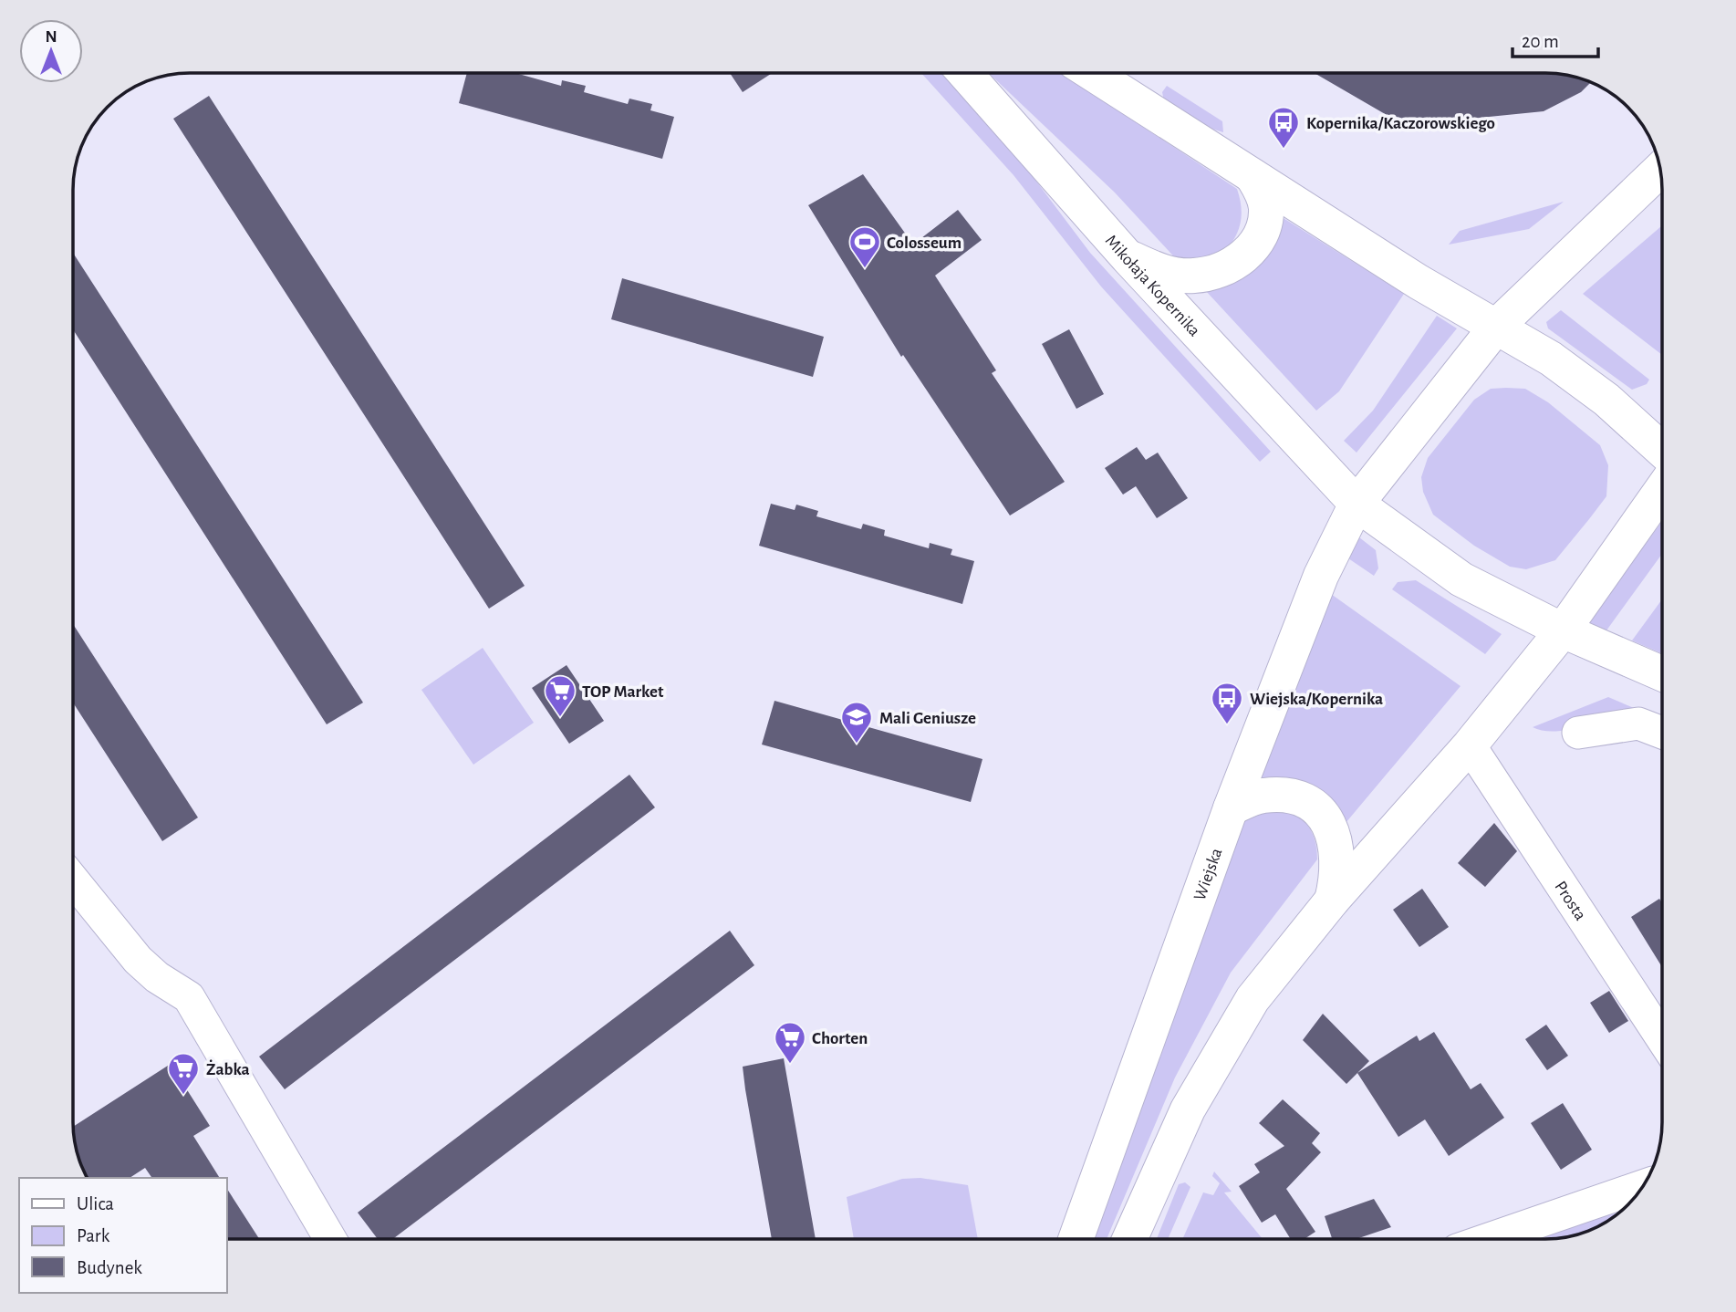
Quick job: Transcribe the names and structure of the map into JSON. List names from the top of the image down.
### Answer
{
  "streets": {
    "main road": ["Mikołaja Kopernika", "Wiejska"],
    "street": ["Prosta"]
  },
  "crossings": [
    ["Mikołaja Kopernika", "Wiejska"]
  ],
  "places": {
    "bus stop": ["Kopernika/Kaczorowskiego", "Wiejska/Kopernika"],
    "sports": ["Colosseum"],
    "supermarket": ["TOP Market", "Chorten", "Żabka"],
    "school or university": ["Mali Geniusze"]
  },
  "legend": ["Ulica", "Park", "Budynek"],
  "scale_bar": "20 m",
  "north": "top"
}
